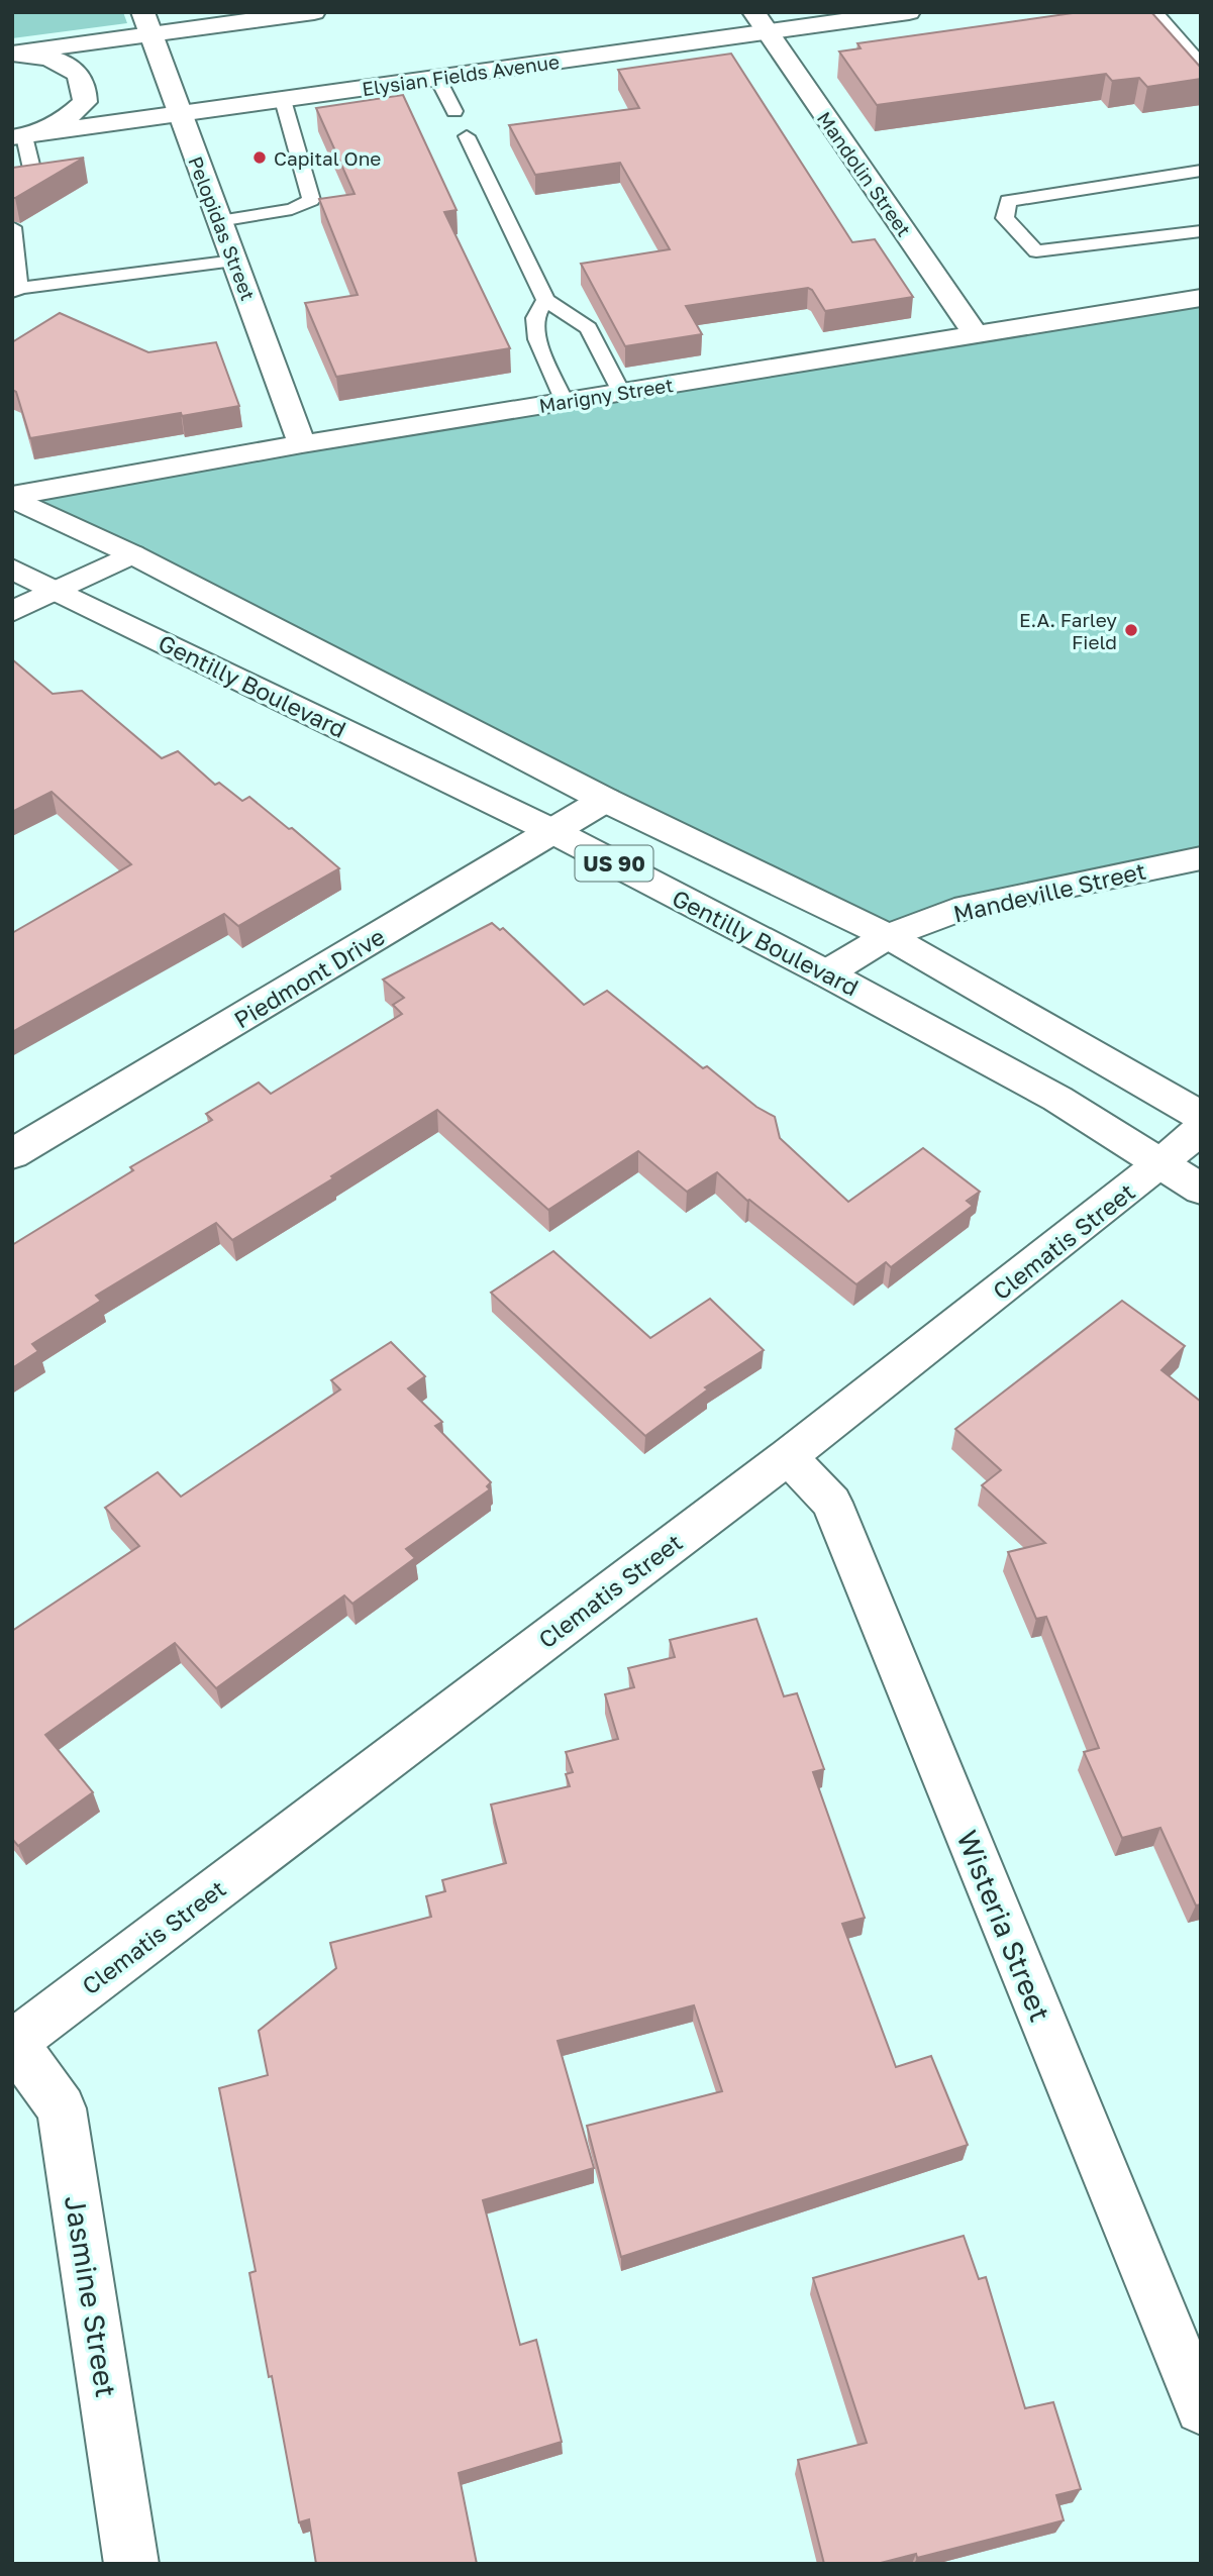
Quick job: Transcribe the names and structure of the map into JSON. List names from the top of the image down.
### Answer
{
  "streets": {
    "street": [
      "Elysian Fields Avenue",
      "Mandolin Street",
      "Pelopidas Street",
      "Marigny Street",
      "Gentilly Boulevard",
      "US 90",
      "Mandeville Street",
      "Piedmont Drive",
      "Clematis Street",
      "Wisteria Street",
      "Jasmine Street"
    ]
  },
  "crossings": [
    ["Elysian Fields Avenue", "Mandolin Street"],
    ["Elysian Fields Avenue", "Pelopidas Street"],
    ["Mandolin Street", "Marigny Street"],
    ["Pelopidas Street", "Marigny Street"],
    ["Marigny Street", "US 90"],
    ["Gentilly Boulevard", "Mandeville Street"],
    ["Gentilly Boulevard", "Piedmont Drive"],
    ["Gentilly Boulevard", "Clematis Street"],
    ["US 90", "Mandeville Street"],
    ["US 90", "Piedmont Drive"],
    ["Clematis Street", "Wisteria Street"],
    ["Clematis Street", "Jasmine Street"]
  ],
  "places": ["Capital One", "E.A. Farley Field"]
}
